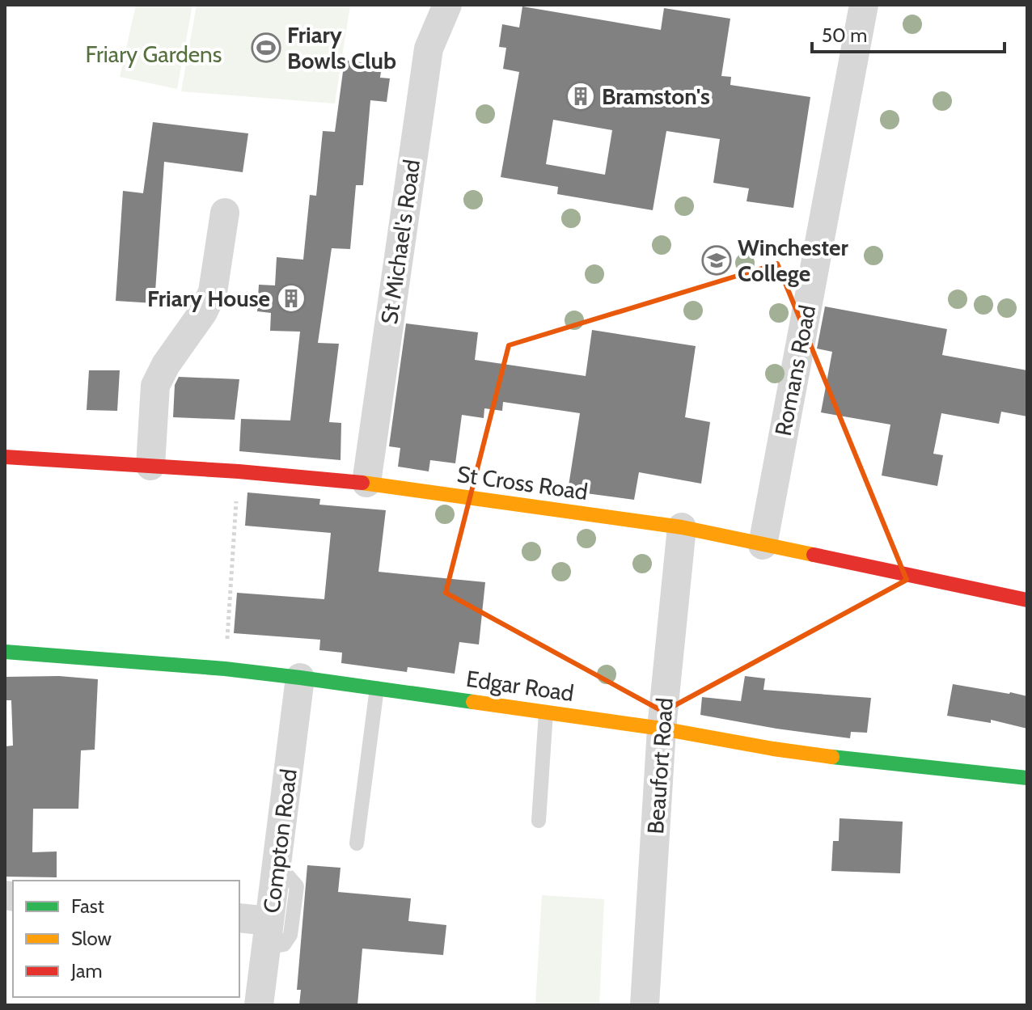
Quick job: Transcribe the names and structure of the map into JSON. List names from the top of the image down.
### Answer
{
  "streets": {
    "main road": ["St Cross Road", "Edgar Road"],
    "street": [
      "St Michael's Road",
      "Romans Road",
      "Beaufort Road",
      "Compton Road"
    ]
  },
  "crossings": [
    ["St Michael's Road", "St Cross Road"],
    ["Romans Road", "St Cross Road"],
    ["St Cross Road", "Beaufort Road"],
    ["Edgar Road", "Beaufort Road"],
    ["Edgar Road", "Compton Road"]
  ],
  "parks": ["Friary Gardens"],
  "places": {
    "sports": ["Friary Bowls Club"],
    "building": ["Bramston's", "Friary House"],
    "school or university": ["Winchester College"]
  },
  "legend": ["Fast", "Slow", "Jam"],
  "scale_bar": "50 m"
}
